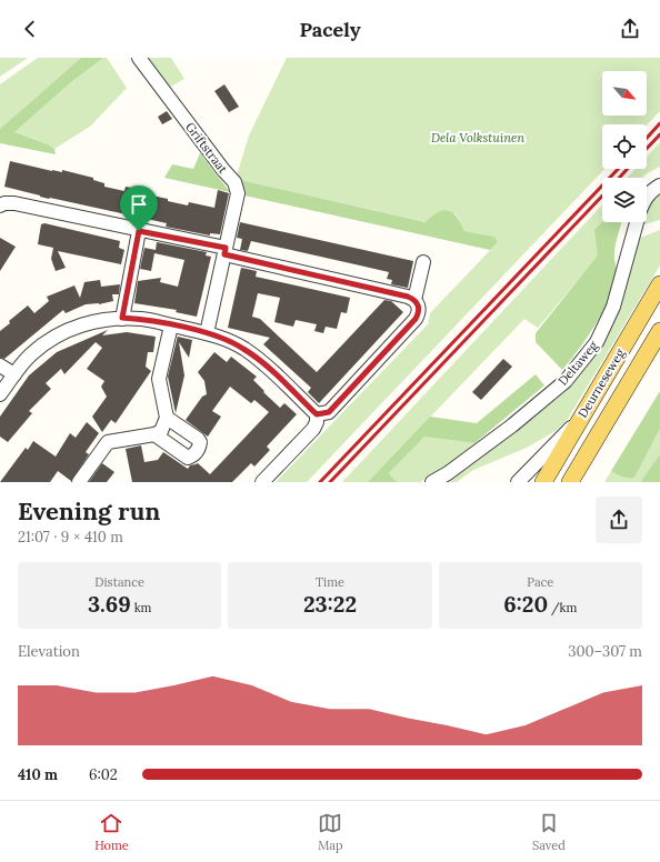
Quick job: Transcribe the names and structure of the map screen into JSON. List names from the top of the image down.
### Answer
{
  "streets": {
    "main road": ["Deurneseweg"],
    "street": ["Griftstraat", "Deltaweg"]
  },
  "parks": ["Dela Volkstuinen"],
  "north": "bottom right",
  "page": {
    "header": "Pacely",
    "heading": ["Evening run", "21:07 · 9 × 410 m"],
    "stats": [
      ["Distance", "3.69 km"],
      ["Time", "23:22"],
      ["Pace", "6:20 /km"]
    ],
    "chart": ["Elevation", "300–307 m"],
    "list": [
      {
        "name": "410 m",
        "note": "6:02"
      }
    ],
    "tabs": ["Home", "Map", "Saved"]
  }
}
